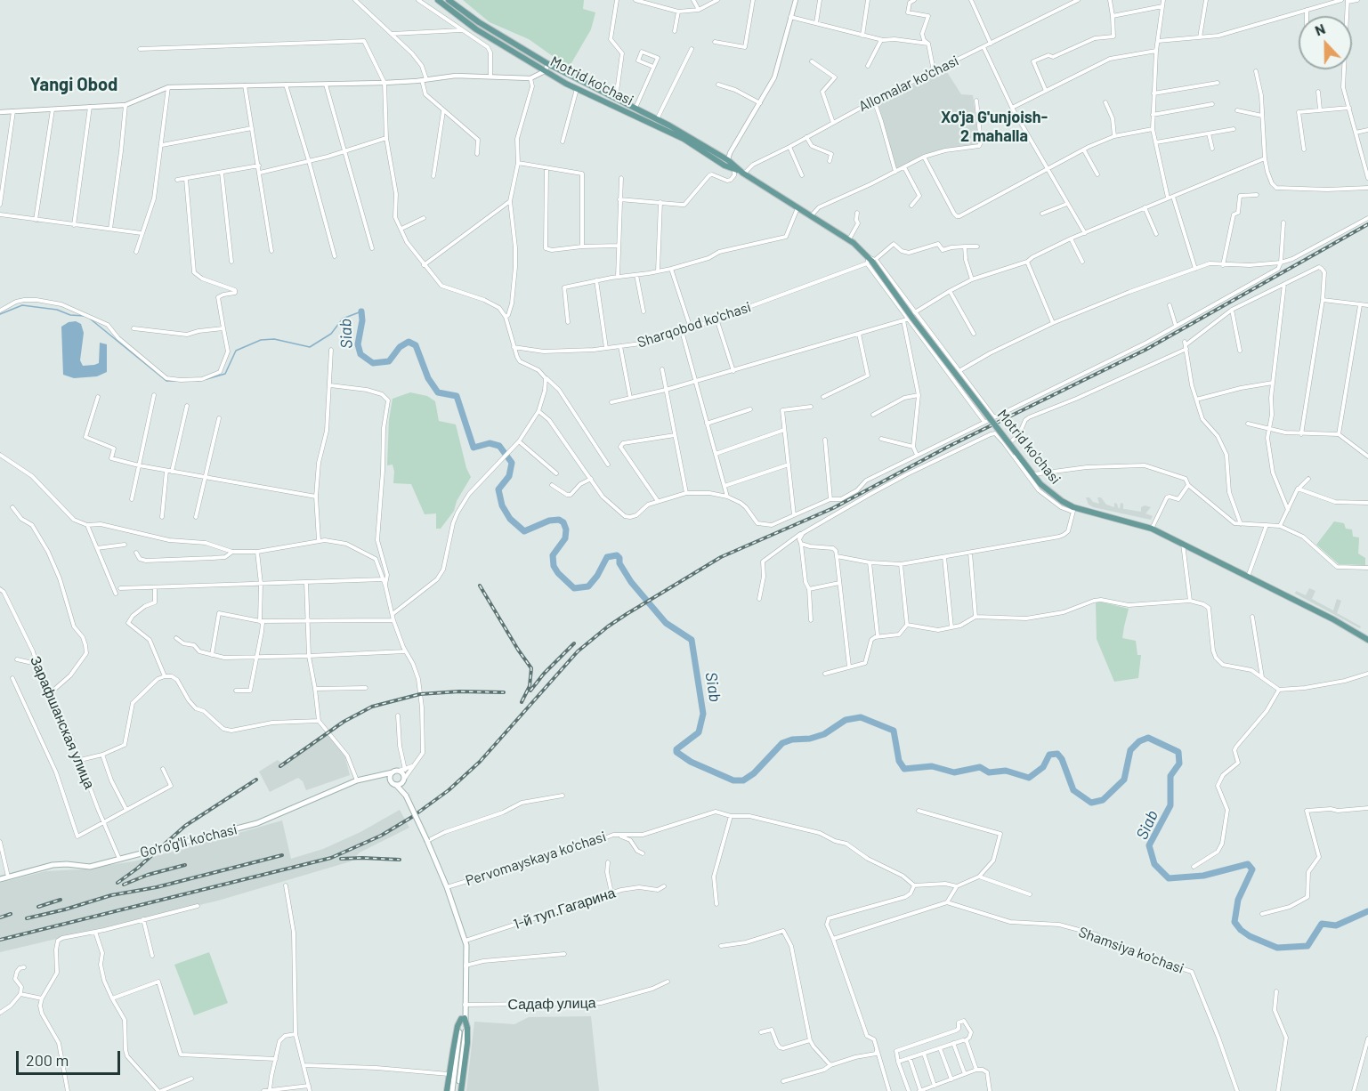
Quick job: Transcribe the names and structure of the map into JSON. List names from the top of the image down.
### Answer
{
  "streets": {
    "main road": ["Motrid ko'chasi", "Go'ro'g'li ko'chasi"],
    "street": [
      "Allomalar ko'chasi",
      "Sharqobod ko'chasi",
      "Зарафшанская улица",
      "Pervomayskaya ko'chasi",
      "1-й туп.Гагарина",
      "Shamsiya ko'chasi",
      "Садаф улица"
    ]
  },
  "crossings": [
    ["Motrid ko'chasi", "Allomalar ko'chasi"],
    ["Motrid ko'chasi", "Sharqobod ko'chasi"],
    ["Зарафшанская улица", "Go'ro'g'li ko'chasi"]
  ],
  "districts": ["Yangi Obod", "Xo'ja G'unjoish- 2 mahalla"],
  "water": ["Siab"],
  "scale_bar": "200 m",
  "north": "top"
}
